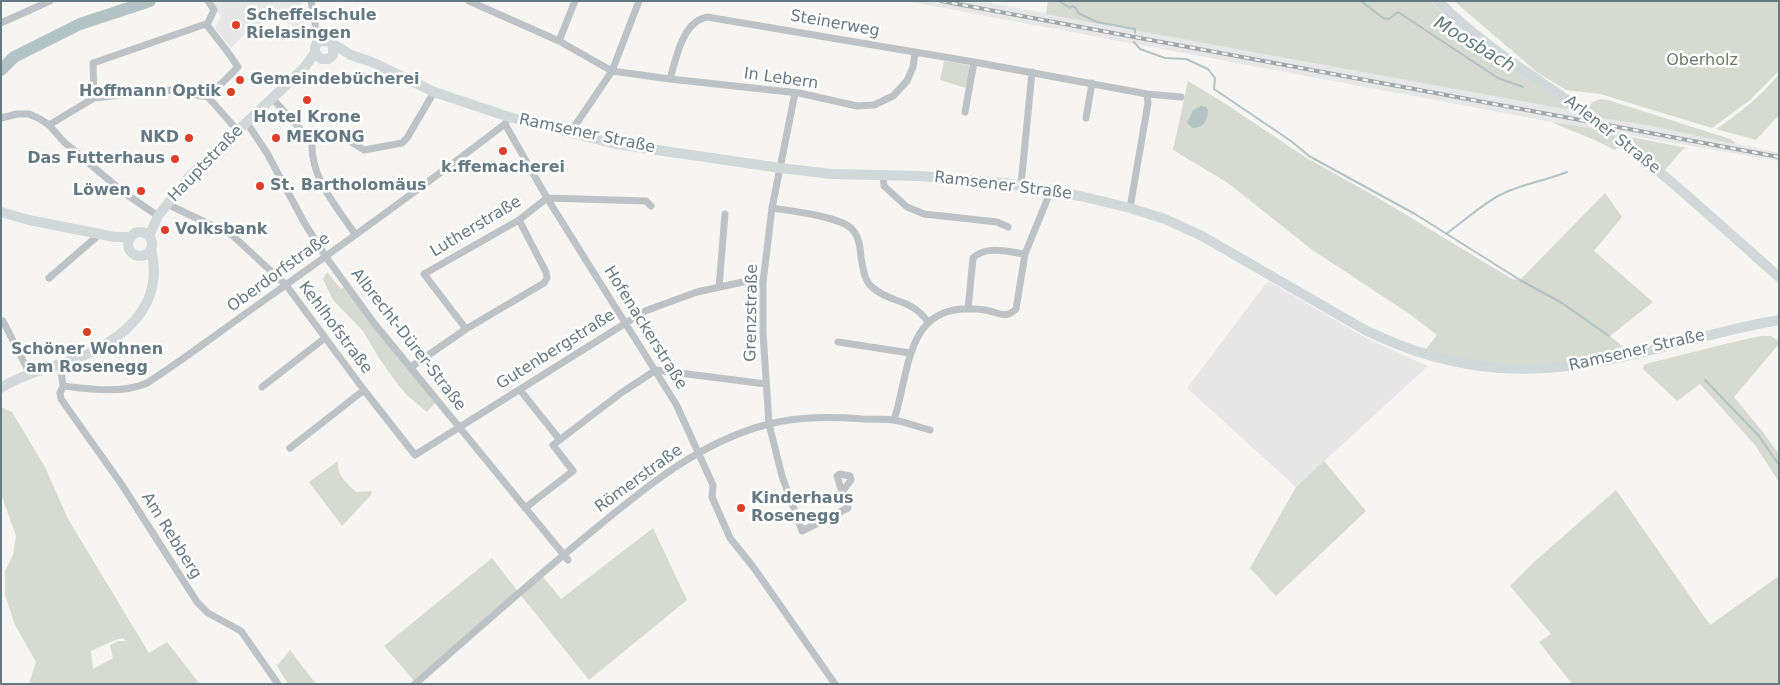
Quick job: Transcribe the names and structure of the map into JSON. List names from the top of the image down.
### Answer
{
  "streets": {
    "main road": ["Ramsener Straße", "Arlener Straße", "Hauptstraße"],
    "street": [
      "Steinerweg",
      "In Lebern",
      "Lutherstraße",
      "Oberdorfstraße",
      "Grenzstraße",
      "Kehlhofstraße",
      "Hofenackerstraße",
      "Albrecht-Dürer-Straße",
      "Gutenbergstraße",
      "Römerstraße",
      "Am Rebberg"
    ]
  },
  "crossings": [
    ["Steinerweg", "In Lebern"],
    ["In Lebern", "Grenzstraße"],
    ["Ramsener Straße", "Hauptstraße"],
    ["Ramsener Straße", "Oberdorfstraße"],
    ["Ramsener Straße", "Grenzstraße"],
    ["Ramsener Straße", "Hofenackerstraße"],
    ["Hauptstraße", "Kehlhofstraße"],
    ["Hauptstraße", "Albrecht-Dürer-Straße"],
    ["Lutherstraße", "Hofenackerstraße"],
    ["Oberdorfstraße", "Kehlhofstraße"],
    ["Oberdorfstraße", "Hofenackerstraße"],
    ["Oberdorfstraße", "Albrecht-Dürer-Straße"],
    ["Oberdorfstraße", "Am Rebberg"],
    ["Grenzstraße", "Gutenbergstraße"],
    ["Grenzstraße", "Römerstraße"],
    ["Kehlhofstraße", "Gutenbergstraße"],
    ["Hofenackerstraße", "Gutenbergstraße"],
    ["Hofenackerstraße", "Römerstraße"],
    ["Albrecht-Dürer-Straße", "Gutenbergstraße"],
    ["Albrecht-Dürer-Straße", "Römerstraße"]
  ],
  "water": ["Moosbach"],
  "parks": ["Oberholz"],
  "places": [
    "Scheffelschule Rielasingen",
    "Gemeindebücherei",
    "Hoffmann Optik",
    "Hotel Krone",
    "NKD",
    "MEKONG",
    "k.ffemacherei",
    "Das Futterhaus",
    "St. Bartholomäus",
    "Löwen",
    "Volksbank",
    "Schöner Wohnen am Rosenegg",
    "Kinderhaus Rosenegg"
  ]
}
